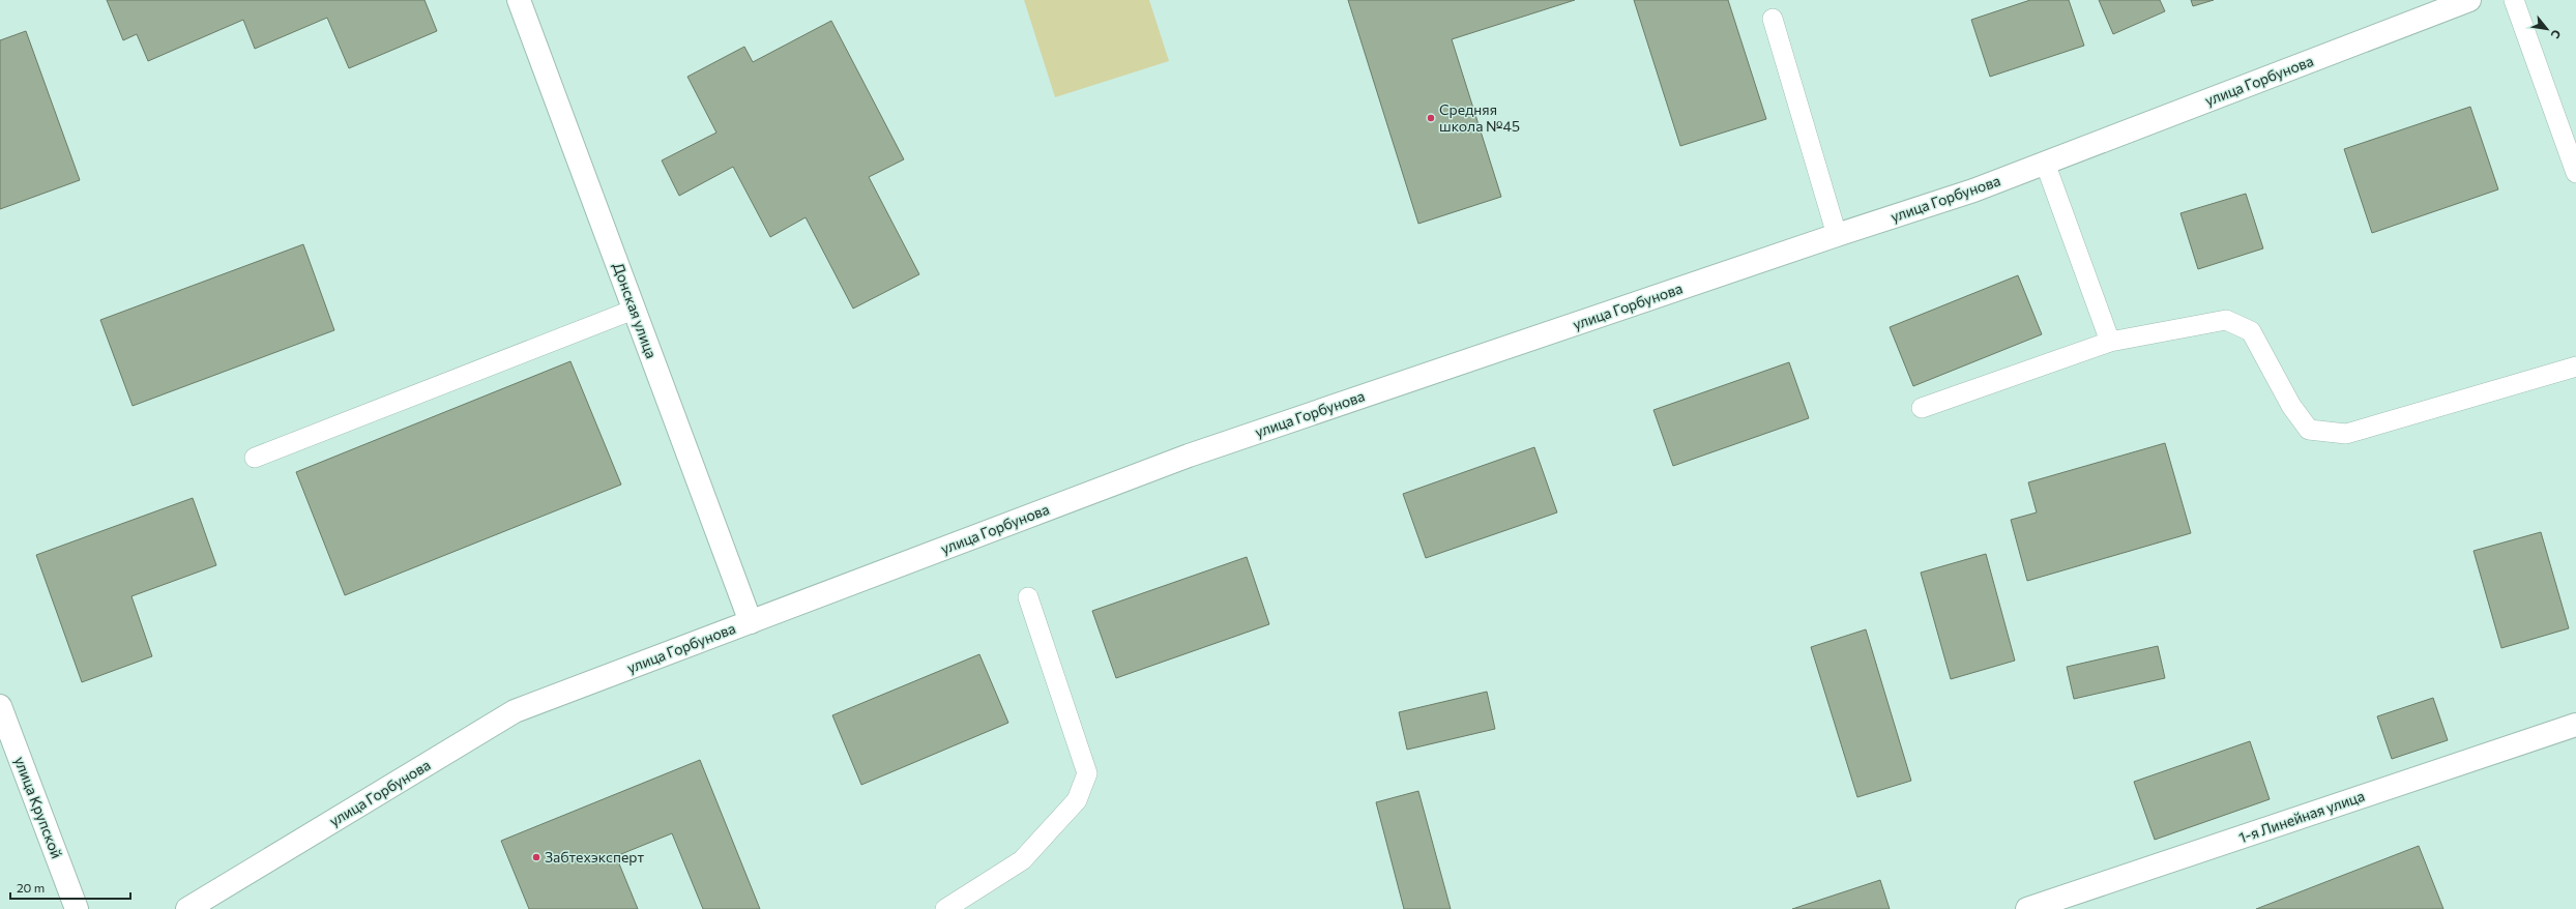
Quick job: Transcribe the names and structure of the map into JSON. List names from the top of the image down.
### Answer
{
  "streets": {
    "street": [
      "улица Горбунова",
      "Донская улица",
      "улица Крупской",
      "1-я Линейная улица"
    ]
  },
  "crossings": [
    ["улица Горбунова", "Донская улица"]
  ],
  "places": ["Средняя школа №45", "Забтехэксперт"],
  "scale_bar": "20 m",
  "north": "bottom right"
}
